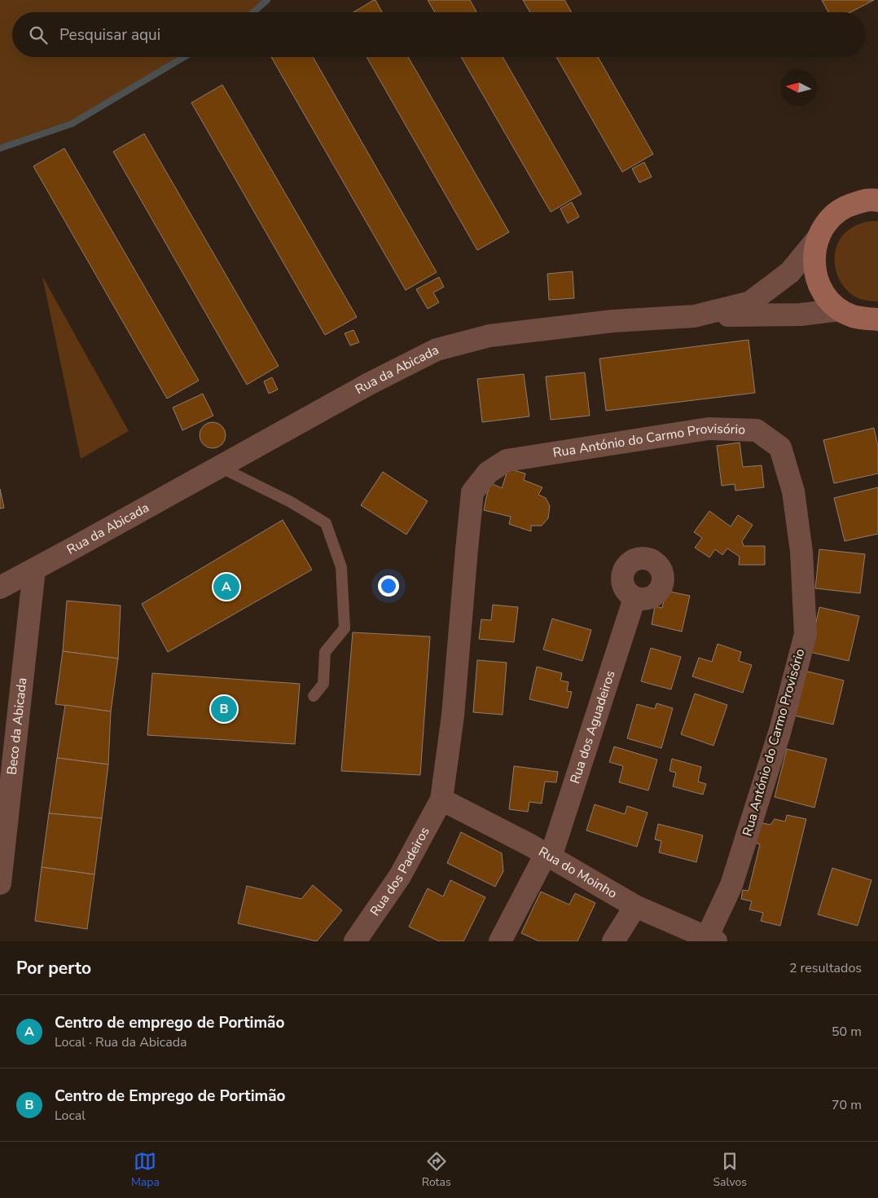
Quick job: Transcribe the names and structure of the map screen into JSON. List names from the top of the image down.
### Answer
{
  "streets": {
    "street": [
      "Rua da Abicada",
      "Rua António do Carmo Provisório",
      "Beco da Abicada",
      "Rua dos Aguadeiros",
      "Rua dos Padeiros",
      "Rua do Moinho"
    ]
  },
  "crossings": [
    ["Rua da Abicada", "Beco da Abicada"],
    ["Rua António do Carmo Provisório", "Rua dos Padeiros"],
    ["Rua António do Carmo Provisório", "Rua do Moinho"],
    ["Rua dos Aguadeiros", "Rua do Moinho"],
    ["Rua dos Padeiros", "Rua do Moinho"]
  ],
  "north": "left",
  "page": {
    "search": "Pesquisar aqui",
    "pins": ["A", "B"],
    "heading": ["Por perto", "2 resultados"],
    "list": [
      {
        "mark": "A",
        "name": "Centro de emprego de Portimão",
        "note": "Local · Rua da Abicada",
        "value": "50 m"
      },
      {
        "mark": "B",
        "name": "Centro de Emprego de Portimão",
        "note": "Local",
        "value": "70 m"
      }
    ],
    "nav": ["Mapa", "Rotas", "Salvos"]
  }
}
